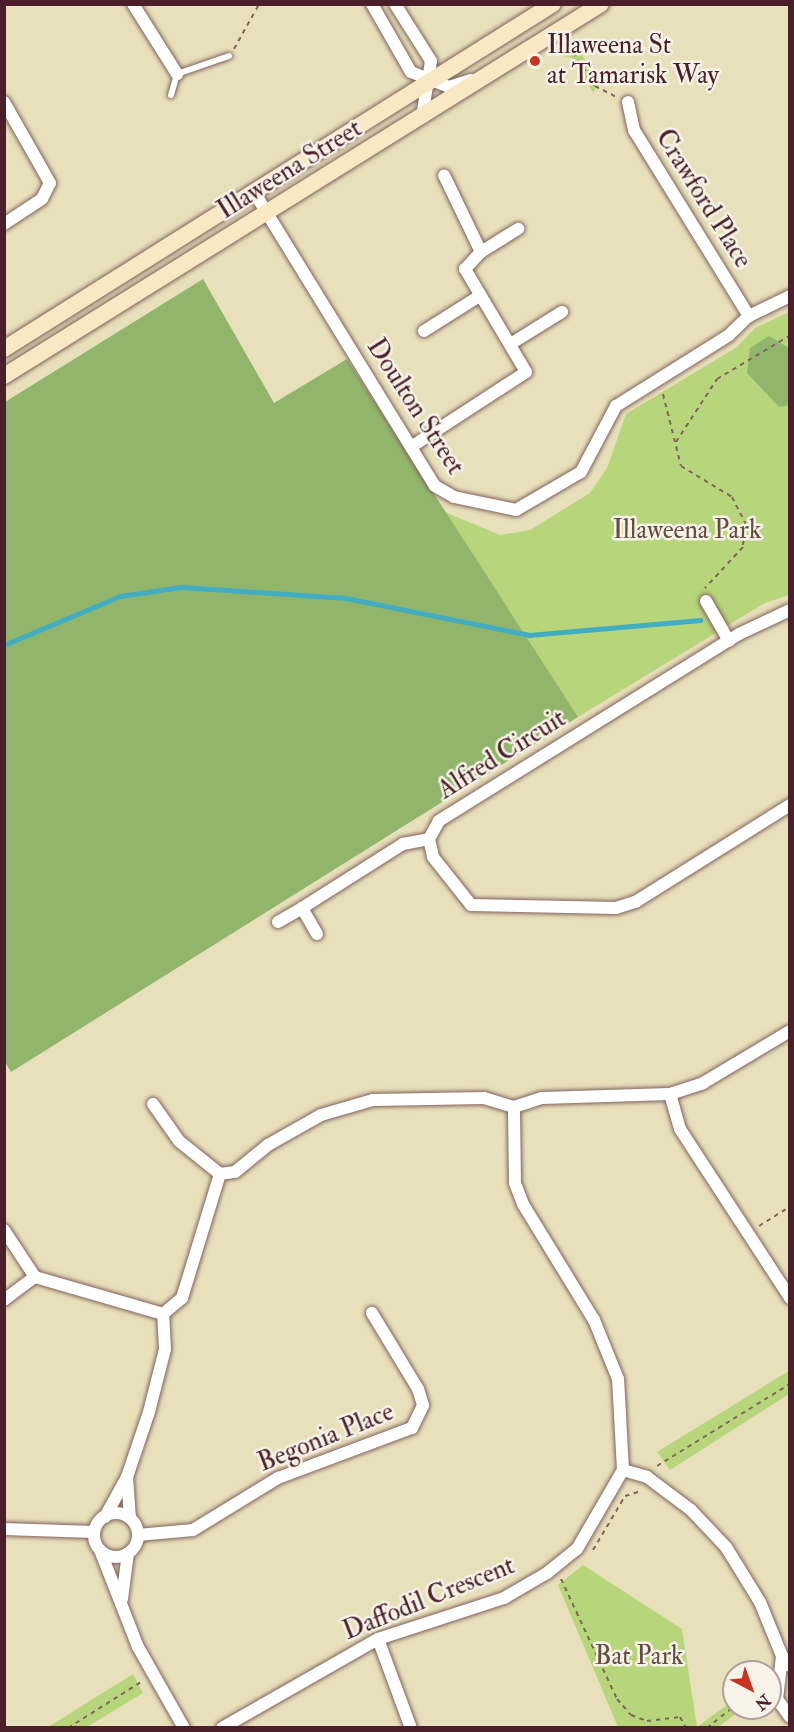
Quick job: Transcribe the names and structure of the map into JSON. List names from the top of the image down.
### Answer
{
  "streets": {
    "main road": ["Illaweena Street"],
    "street": [
      "Crawford Place",
      "Doulton Street",
      "Alfred Circuit",
      "Begonia Place",
      "Daffodil Crescent"
    ]
  },
  "crossings": [
    ["Illaweena Street", "Doulton Street"],
    ["Crawford Place", "Doulton Street"]
  ],
  "parks": ["Illaweena Park", "Bat Park"],
  "places": ["Illaweena St at Tamarisk Way"],
  "north": "bottom right"
}
